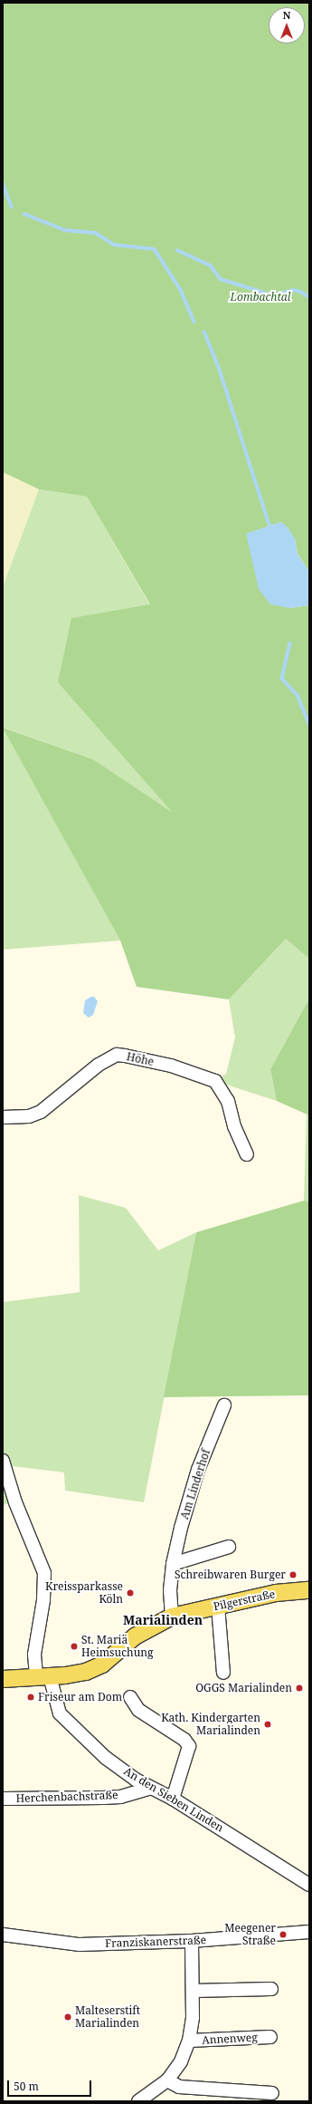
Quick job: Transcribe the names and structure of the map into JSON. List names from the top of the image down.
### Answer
{
  "streets": {
    "main road": ["Pilgerstraße"],
    "street": [
      "Höhe",
      "Am Linderhof",
      "Herchenbachstraße",
      "An den Sieben Linden",
      "Franziskanerstraße",
      "Annenweg"
    ]
  },
  "crossings": [
    ["Am Linderhof", "Pilgerstraße"],
    ["Pilgerstraße", "An den Sieben Linden"],
    ["Herchenbachstraße", "An den Sieben Linden"]
  ],
  "districts": ["Marialinden"],
  "parks": ["Lombachtal"],
  "places": [
    "Schreibwaren Burger",
    "Kreissparkasse Köln",
    "St. Mariä Heimsuchung",
    "OGGS Marialinden",
    "Friseur am Dom",
    "Kath. Kindergarten Marialinden",
    "Meegener Straße",
    "Malteserstift Marialinden"
  ],
  "scale_bar": "50 m",
  "north": "top"
}
